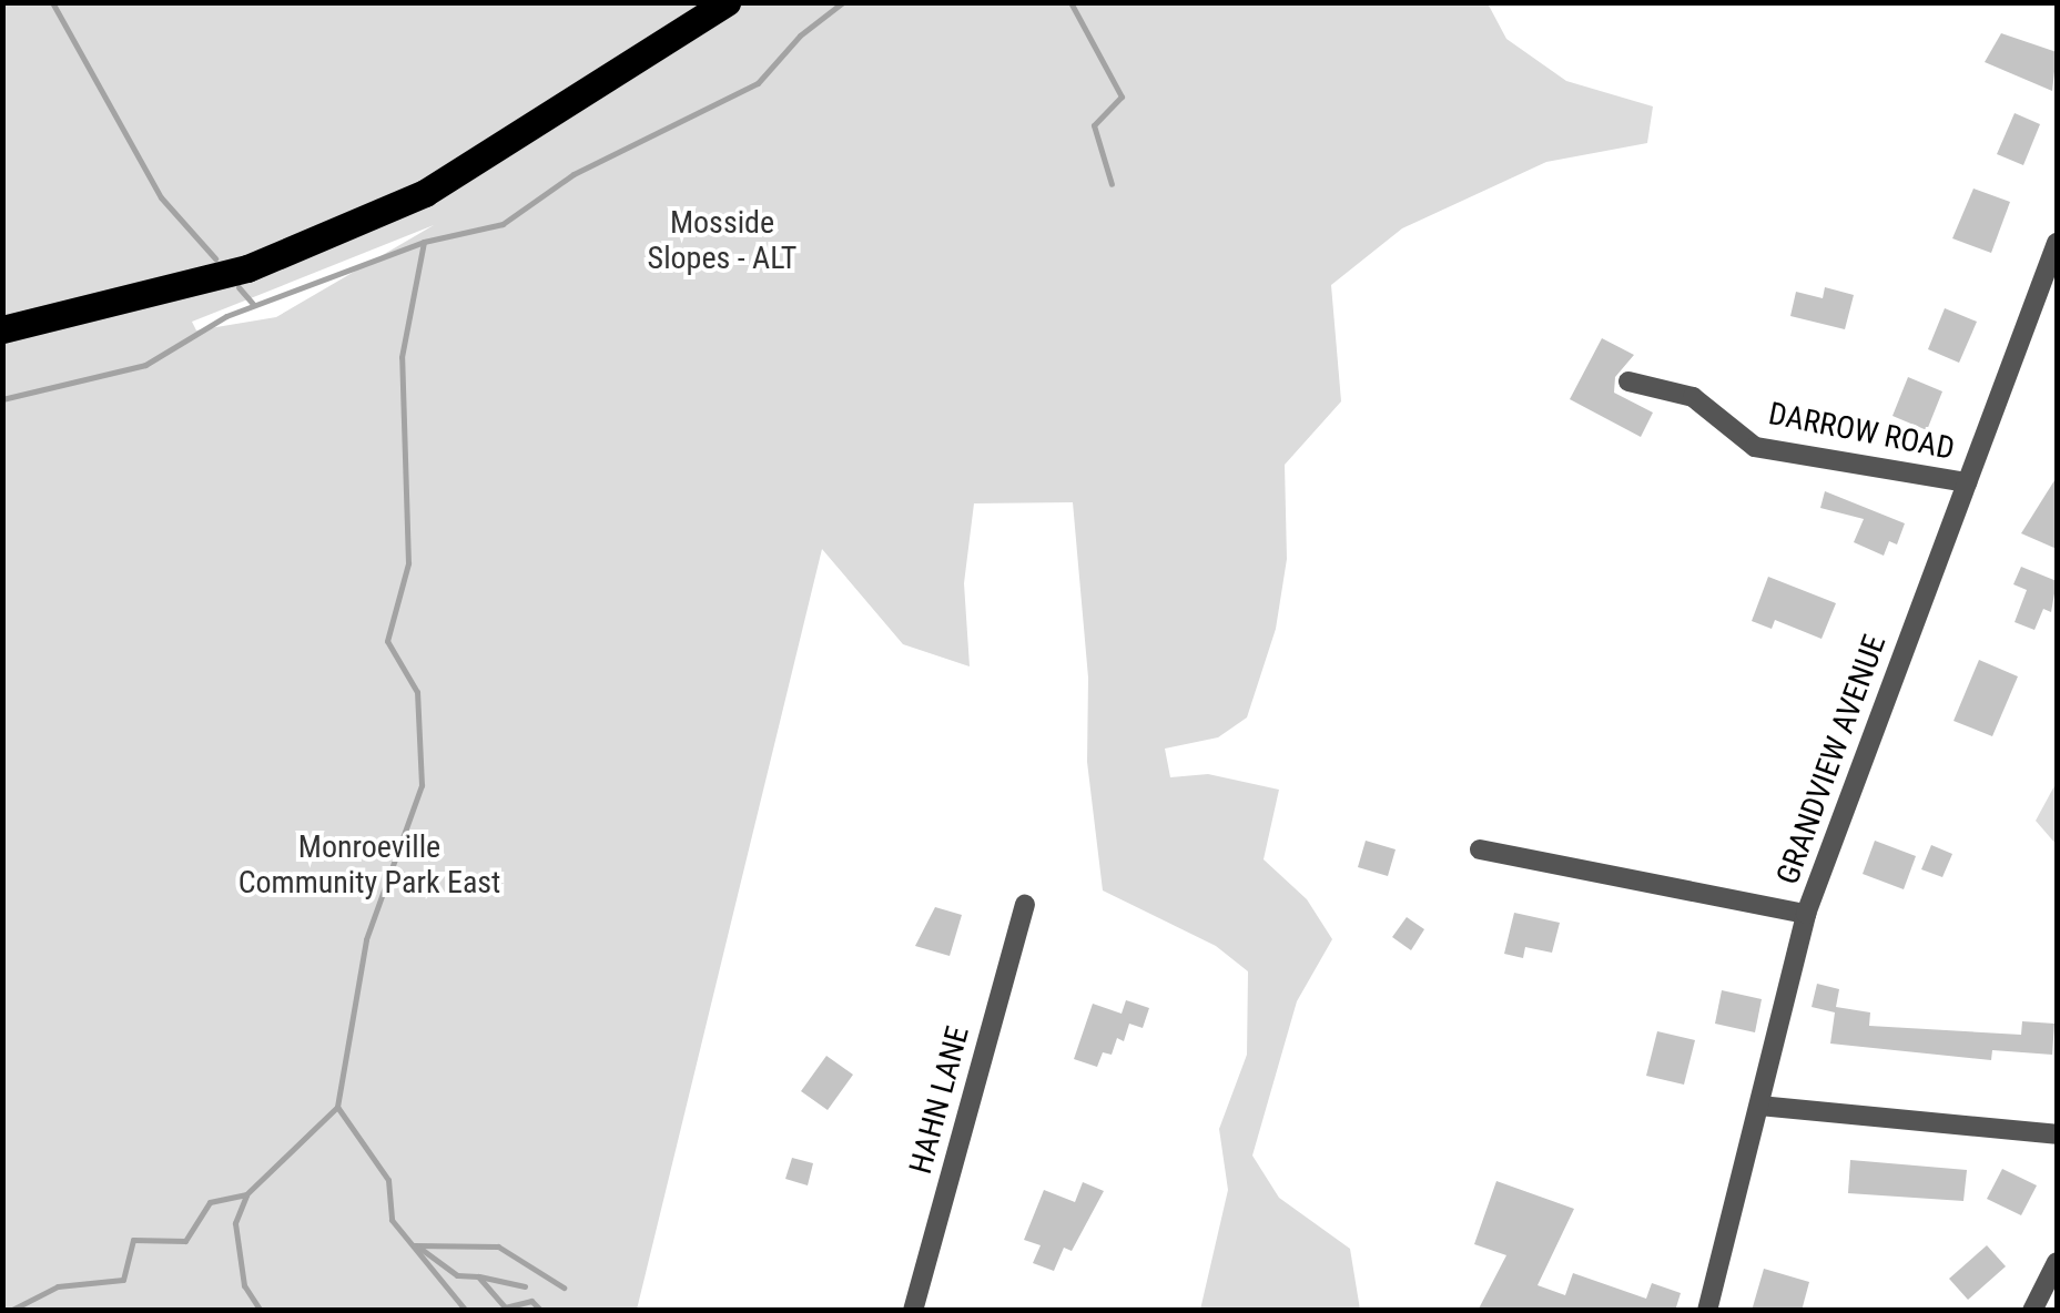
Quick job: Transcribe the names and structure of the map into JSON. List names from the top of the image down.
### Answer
{
  "streets": {
    "street": ["DARROW ROAD", "GRANDVIEW AVENUE", "HAHN LANE"]
  },
  "crossings": [
    ["DARROW ROAD", "GRANDVIEW AVENUE"]
  ],
  "parks": ["Mosside Slopes - ALT", "Monroeville Community Park East"]
}
